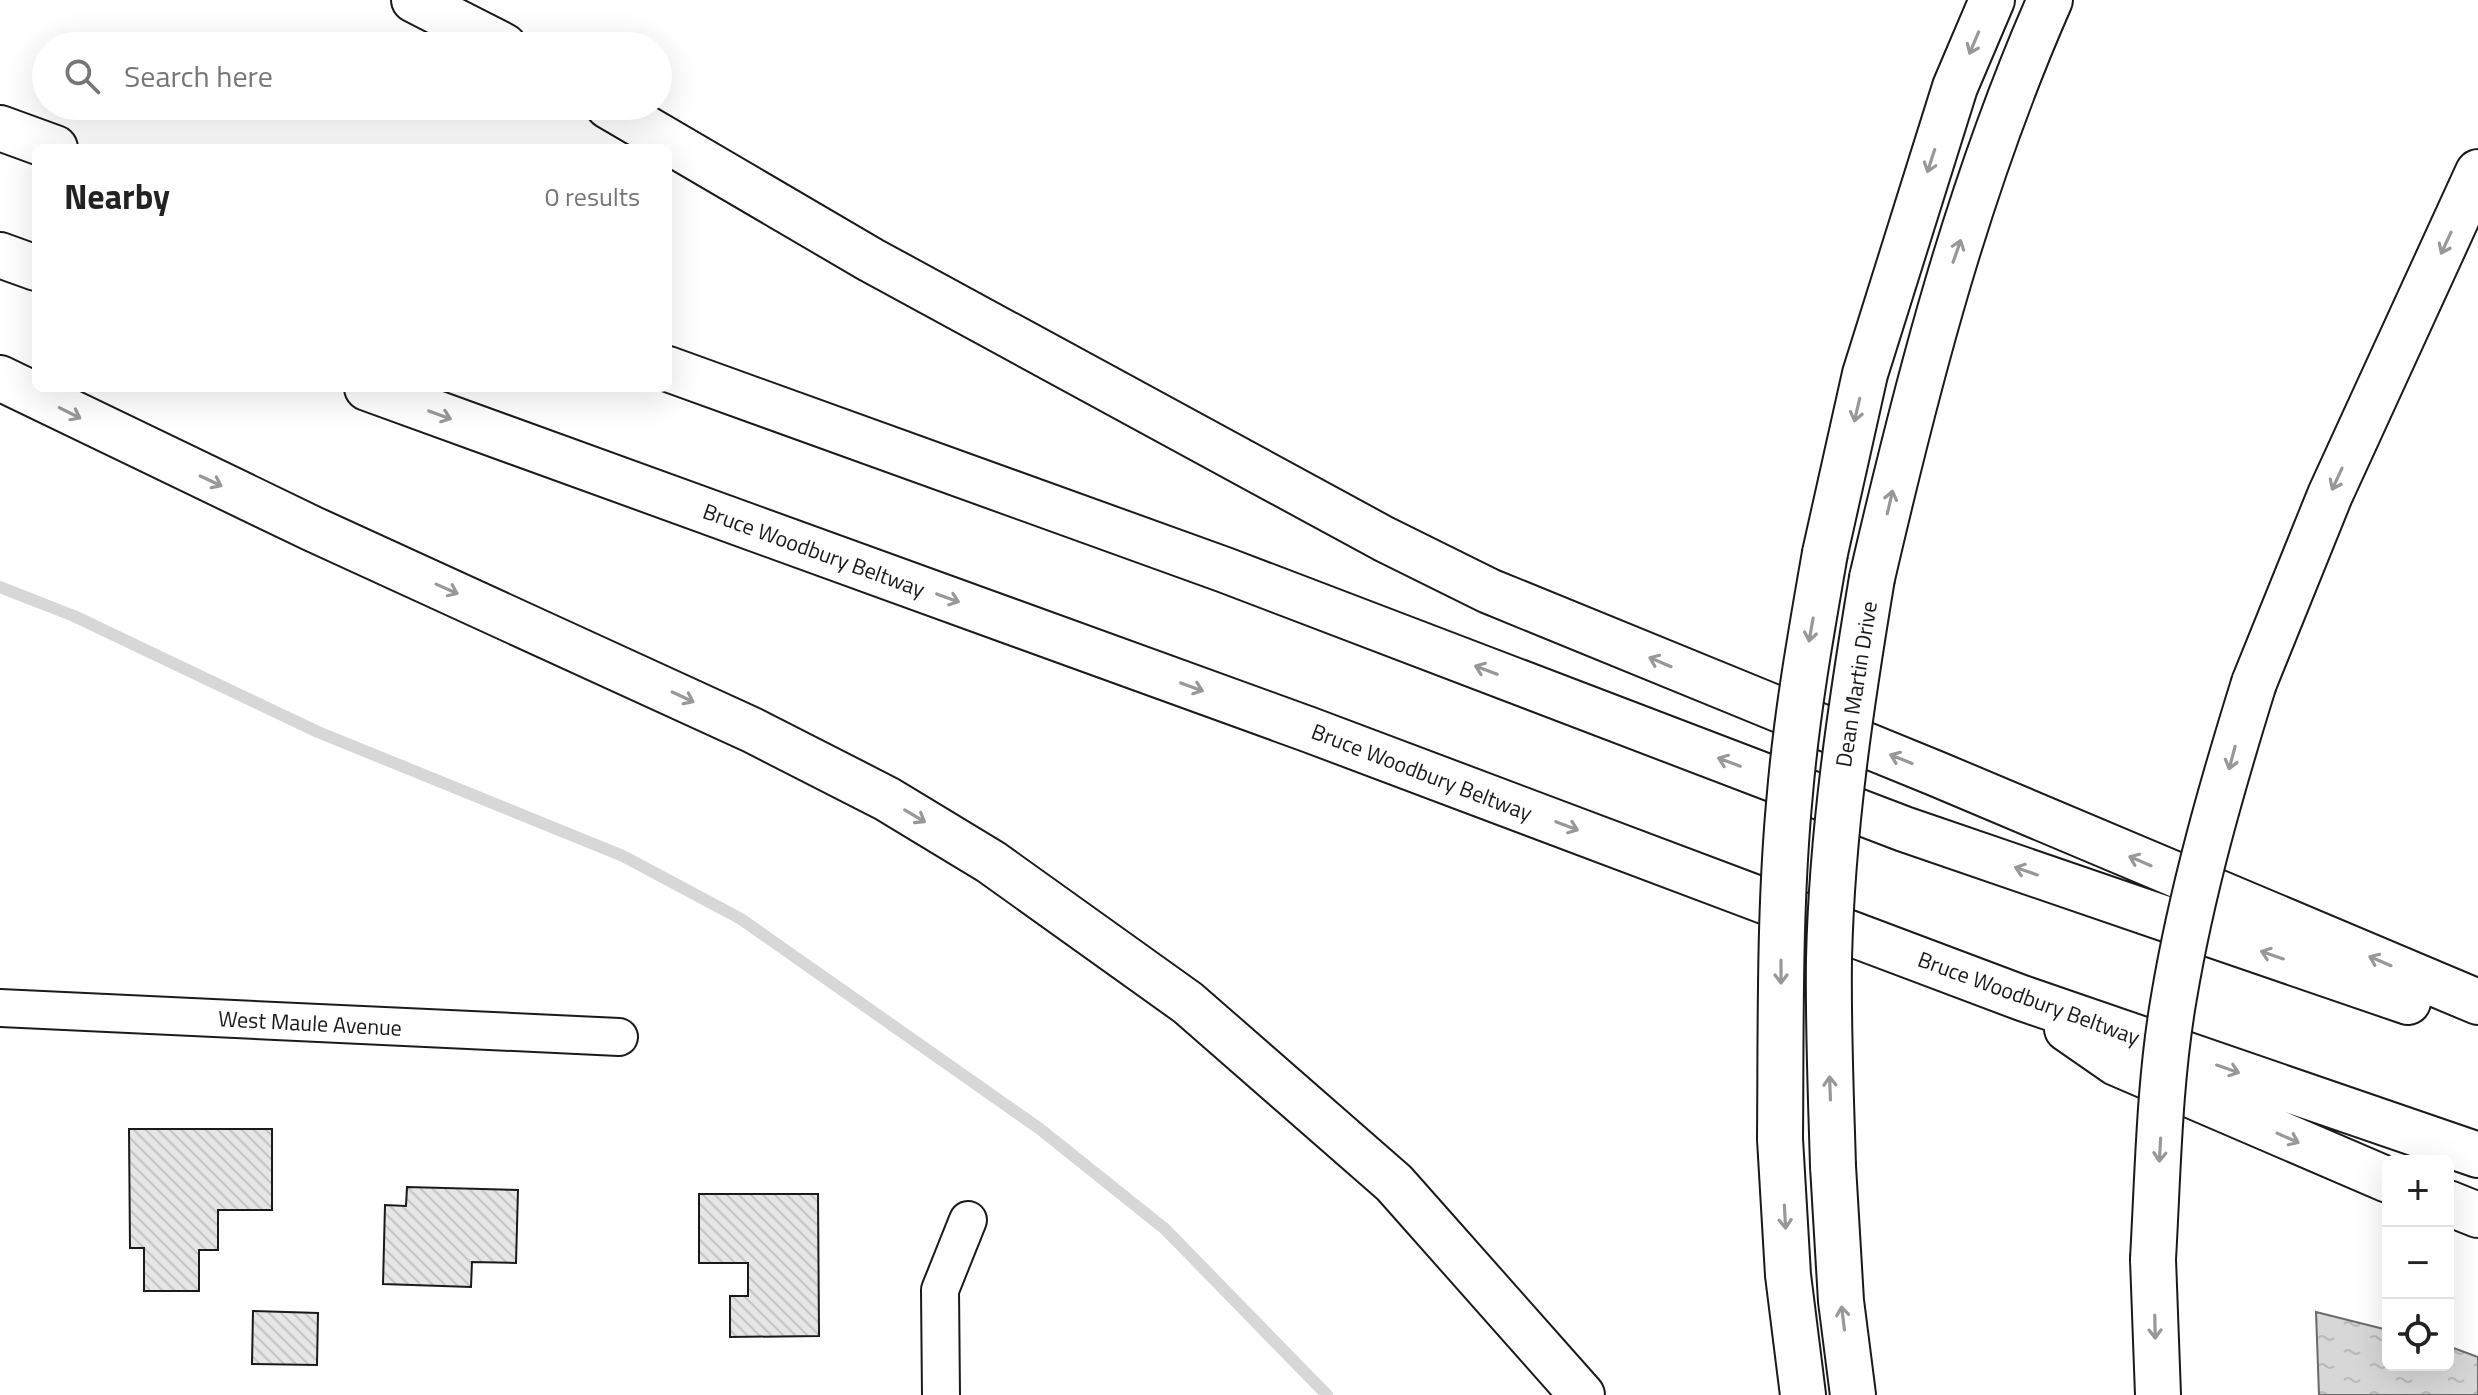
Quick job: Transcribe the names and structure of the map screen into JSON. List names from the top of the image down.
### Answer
{
  "streets": {
    "main road": ["Bruce Woodbury Beltway", "Dean Martin Drive"],
    "street": ["West Maule Avenue"]
  },
  "page": {
    "search": "Search here",
    "heading": ["Nearby", "0 results"],
    "map_buttons": ["+", "−"]
  }
}
